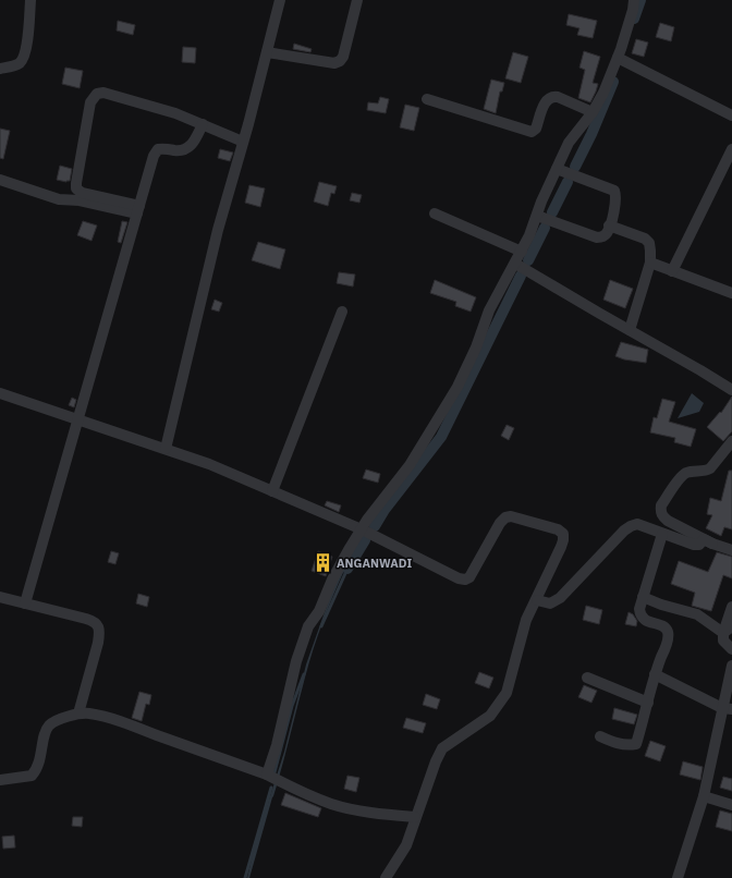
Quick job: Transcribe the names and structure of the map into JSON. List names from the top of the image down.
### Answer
{
  "places": {
    "building": ["ANGANWADI"]
  }
}
